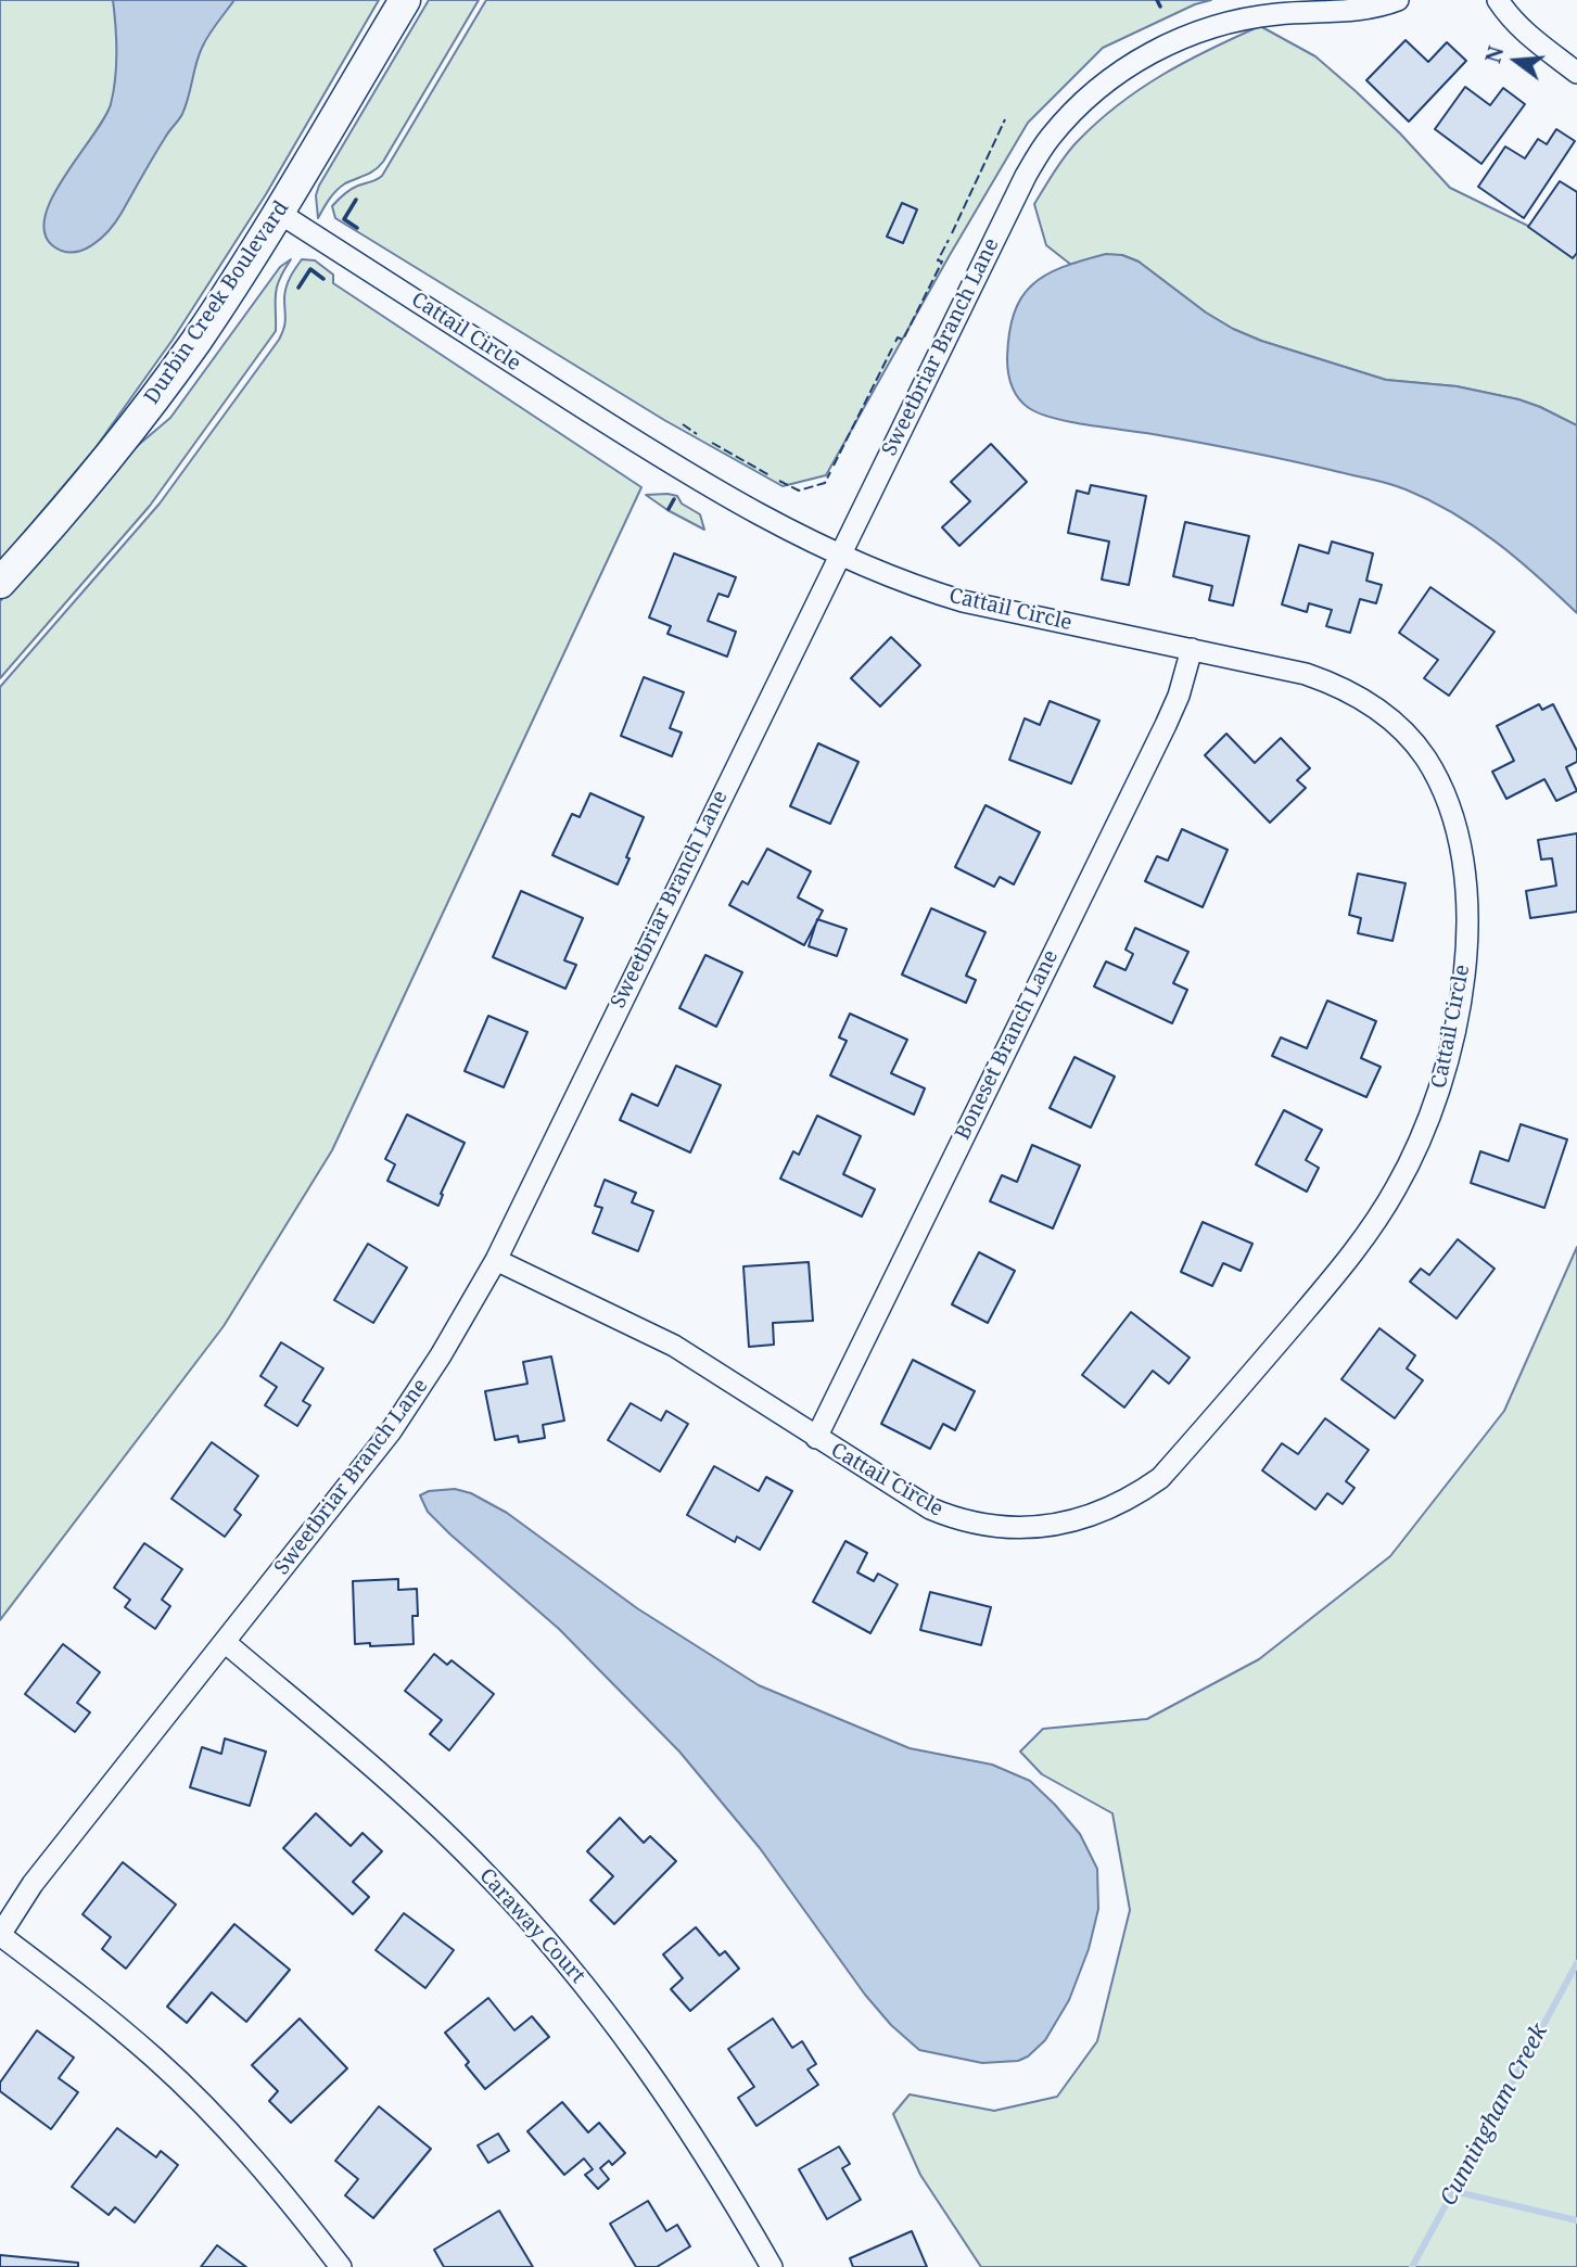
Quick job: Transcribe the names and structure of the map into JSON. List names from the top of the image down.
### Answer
{
  "streets": {
    "street": [
      "Durbin Creek Boulevard",
      "Cattail Circle",
      "Sweetbriar Branch Lane",
      "Boneset Branch Lane",
      "Caraway Court"
    ]
  },
  "crossings": [
    ["Durbin Creek Boulevard", "Cattail Circle"],
    ["Cattail Circle", "Sweetbriar Branch Lane"],
    ["Cattail Circle", "Boneset Branch Lane"],
    ["Sweetbriar Branch Lane", "Caraway Court"]
  ],
  "water": ["Cunningham Creek"],
  "north": "left"
}
